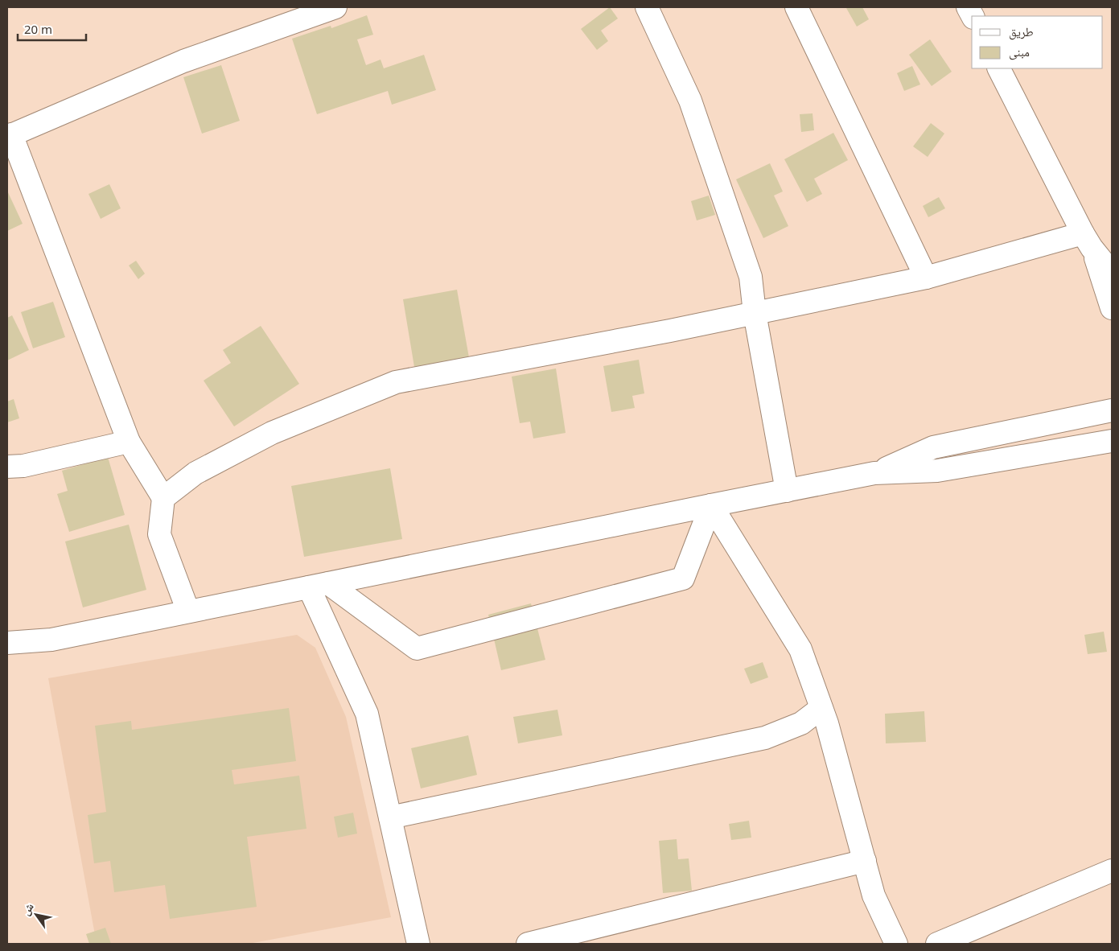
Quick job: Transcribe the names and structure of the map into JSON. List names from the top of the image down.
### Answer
{
  "legend": ["طريق", "مبنى"],
  "scale_bar": "20 m",
  "north": "top left"
}
